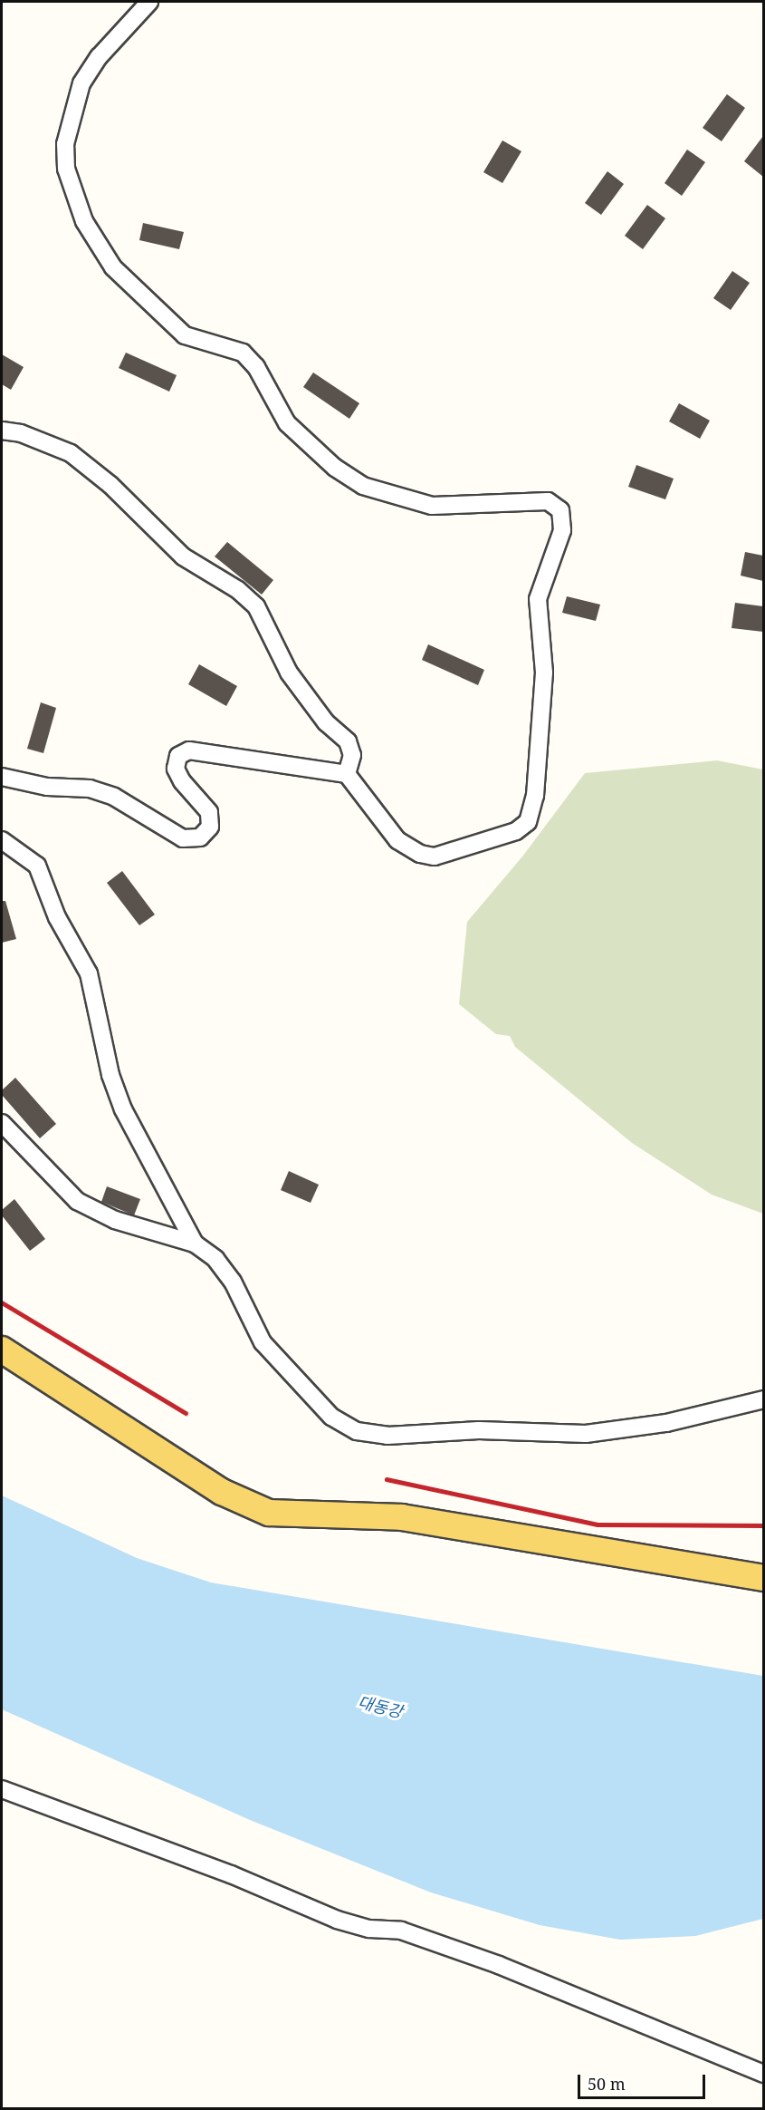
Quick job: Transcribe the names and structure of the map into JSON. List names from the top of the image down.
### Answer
{
  "water": ["대동강"],
  "scale_bar": "50 m"
}
